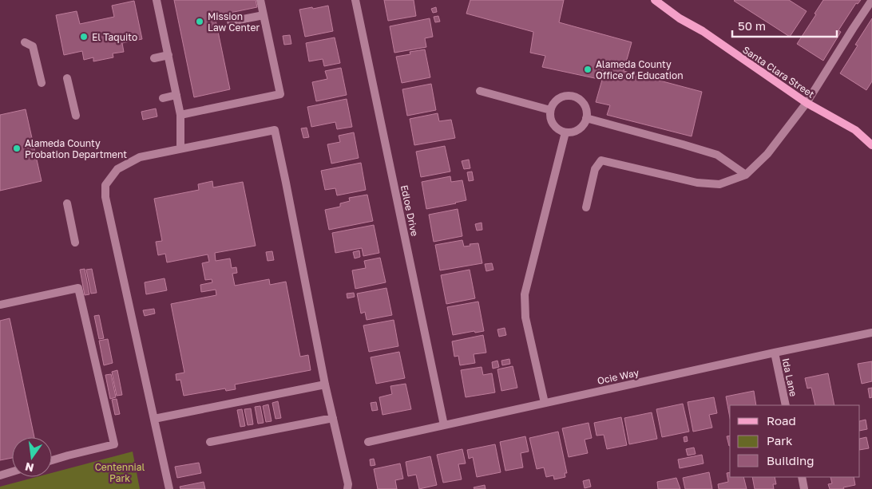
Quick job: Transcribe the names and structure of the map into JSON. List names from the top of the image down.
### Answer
{
  "streets": {
    "main road": ["Santa Clara Street"],
    "street": ["Edloe Drive", "Ocie Way", "Ida Lane"]
  },
  "crossings": [
    ["Edloe Drive", "Ocie Way"],
    ["Ocie Way", "Ida Lane"]
  ],
  "parks": ["Centennial Park"],
  "places": [
    "Mission Law Center",
    "El Taquito",
    "Alameda County Office of Education",
    "Alameda County Probation Department"
  ],
  "legend": ["Road", "Park", "Building"],
  "scale_bar": "50 m",
  "north": "bottom"
}
